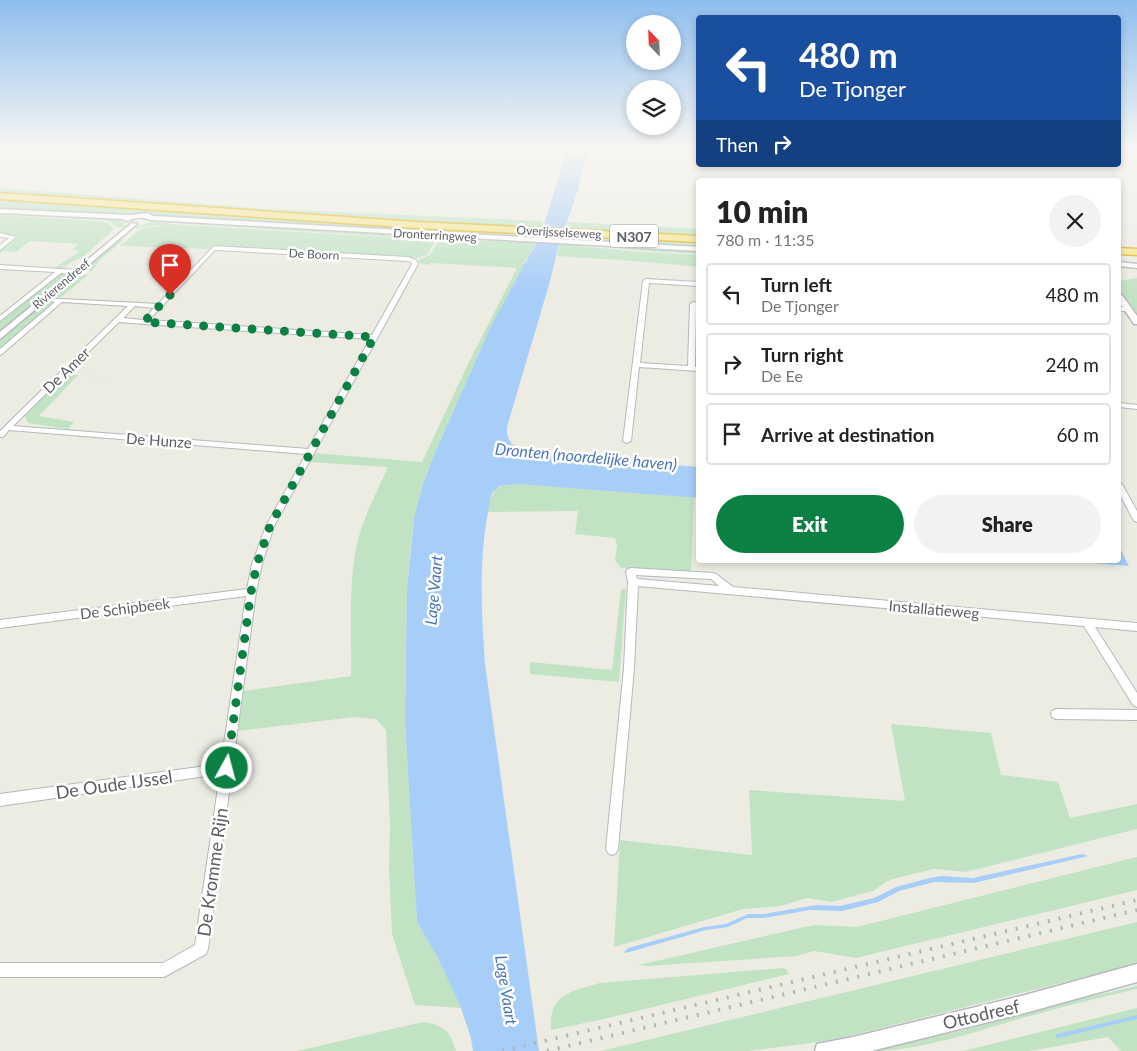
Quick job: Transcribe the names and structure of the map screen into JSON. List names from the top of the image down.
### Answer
{
  "streets": {
    "highway": ["Overijsselseweg", "N307"],
    "main road": ["Dronterringweg", "Rivierendreef", "Ottodreef"],
    "street": [
      "De Boorn",
      "De Amer",
      "De Hunze",
      "De Schipbeek",
      "Installatieweg",
      "De Oude IJssel",
      "De Kromme Rijn"
    ]
  },
  "crossings": [
    ["Overijsselseweg", "Dronterringweg"],
    ["Dronterringweg", "Rivierendreef"],
    ["De Amer", "De Hunze"],
    ["De Oude IJssel", "De Kromme Rijn"]
  ],
  "water": ["Dronten (noordelijke haven)", "Lage Vaart"],
  "north": "top left",
  "page": {
    "turn": ["480 m", "De Tjonger"],
    "then": "Then",
    "heading": ["10 min", "780 m · 11:35"],
    "list": [
      {
        "name": "Turn left",
        "note": "De Tjonger",
        "value": "480 m"
      },
      {
        "name": "Turn right",
        "note": "De Ee",
        "value": "240 m"
      },
      {
        "name": "Arrive at destination",
        "value": "60 m"
      }
    ],
    "buttons": ["Exit", "Share"]
  }
}
